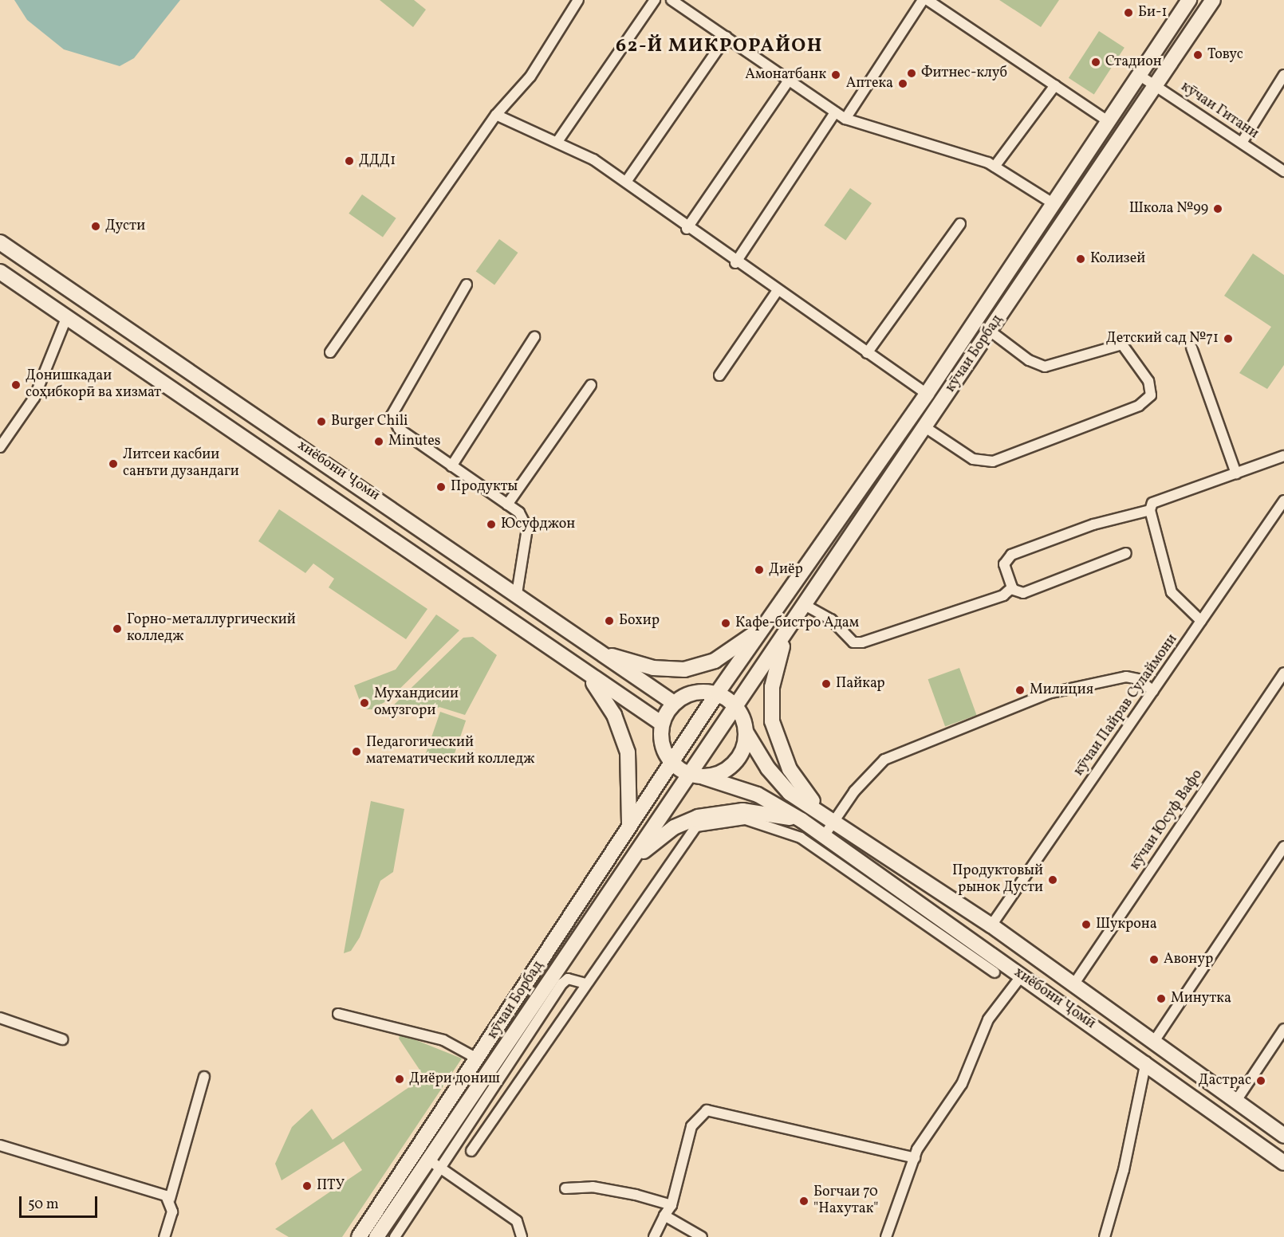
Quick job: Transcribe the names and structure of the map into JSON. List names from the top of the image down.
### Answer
{
  "streets": {
    "main road": ["кӯчаи Борбад", "хиёбони Ҷомӣ"],
    "street": ["кӯчаи Гитани", "кӯчаи Пайрав Сулаймони", "кӯчаи Юсуф Вафо"]
  },
  "crossings": [
    ["кӯчаи Гитани", "кӯчаи Борбад"],
    ["кӯчаи Борбад", "хиёбони Ҷомӣ"],
    ["хиёбони Ҷомӣ", "кӯчаи Пайрав Сулаймони"],
    ["хиёбони Ҷомӣ", "кӯчаи Юсуф Вафо"]
  ],
  "districts": ["62-Й МИКРОРАЙОН"],
  "places": [
    "Би-1",
    "Товус",
    "Стадион",
    "Фитнес-клуб",
    "Амонатбанк",
    "Аптека",
    "ДДД1",
    "Школа №99",
    "Дусти",
    "Колизей",
    "Детский сад №71",
    "Донишкадаи соҳибкорӣ ва хизмат",
    "Burger Chili",
    "Minutes",
    "Литсеи касбии санъти дузандаги",
    "Продукты",
    "Юсуфджон",
    "Диëр",
    "Бохир",
    "Кафе-бистро Адам",
    "Горно-металлургический колледж",
    "Пайкар",
    "Милиция",
    "Мухандисии омузгори",
    "Педагогический математический колледж",
    "Продуктовый рынок Дусти",
    "Шукрона",
    "Авонур",
    "Минутка",
    "Диёри дониш",
    "Дастрас",
    "ПТУ",
    "Богчаи 70 \"Нахутак\""
  ],
  "scale_bar": "50 m"
}
